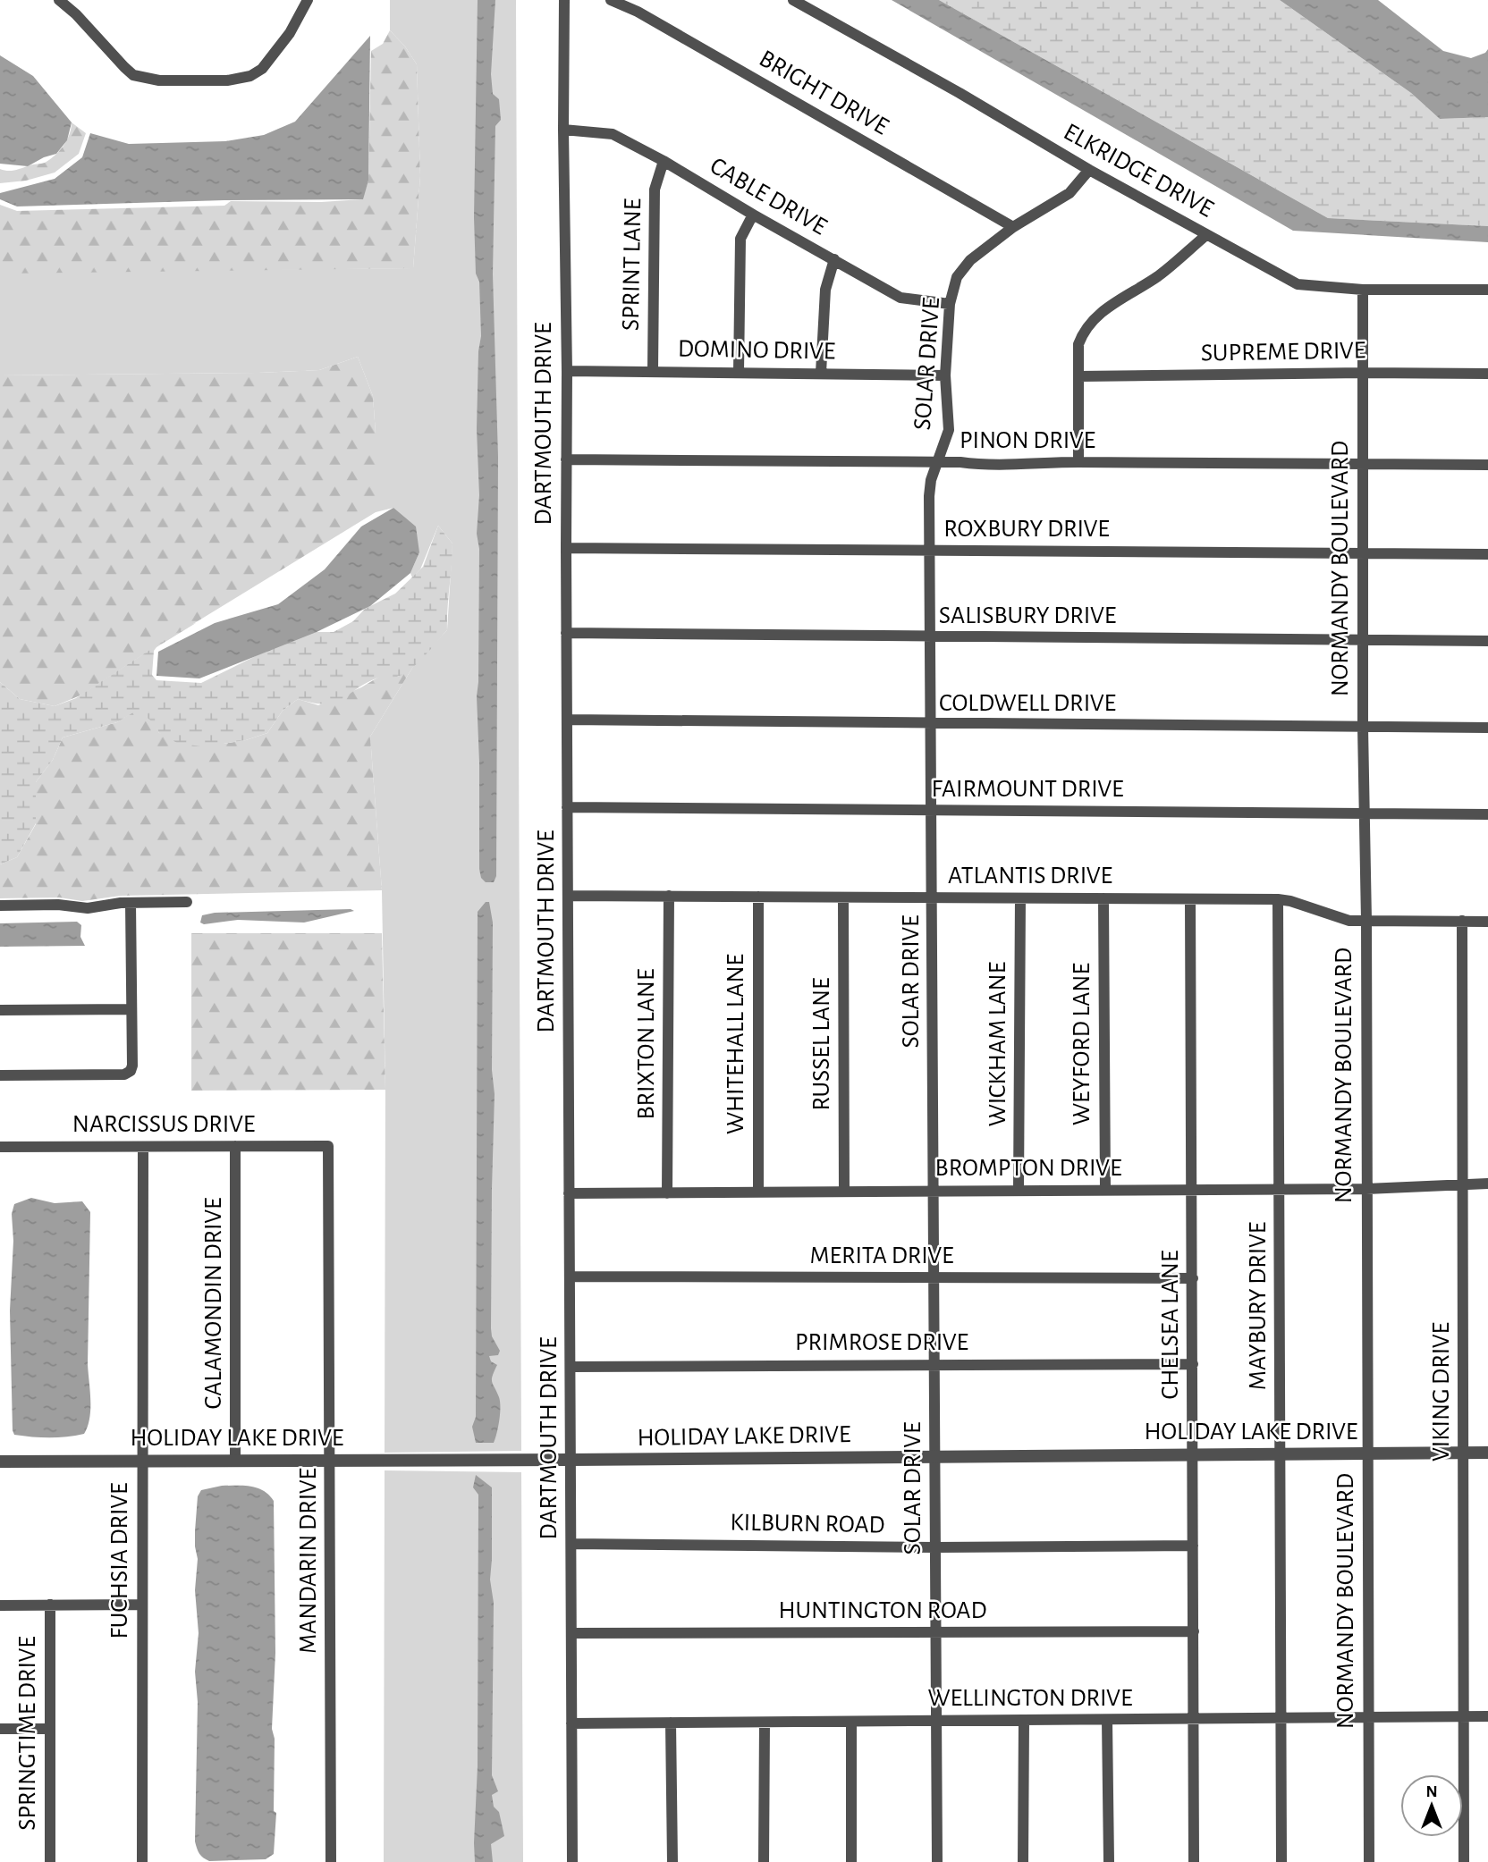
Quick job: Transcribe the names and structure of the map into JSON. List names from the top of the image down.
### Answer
{
  "streets": {
    "street": [
      "BRIGHT DRIVE",
      "ELKRIDGE DRIVE",
      "CABLE DRIVE",
      "SPRINT LANE",
      "DOMINO DRIVE",
      "SUPREME DRIVE",
      "SOLAR DRIVE",
      "DARTMOUTH DRIVE",
      "PINON DRIVE",
      "ROXBURY DRIVE",
      "NORMANDY BOULEVARD",
      "SALISBURY DRIVE",
      "COLDWELL DRIVE",
      "FAIRMOUNT DRIVE",
      "ATLANTIS DRIVE",
      "BRIXTON LANE",
      "WHITEHALL LANE",
      "RUSSEL LANE",
      "WICKHAM LANE",
      "WEYFORD LANE",
      "NARCISSUS DRIVE",
      "BROMPTON DRIVE",
      "MERITA DRIVE",
      "CALAMONDIN DRIVE",
      "MAYBURY DRIVE",
      "CHELSEA LANE",
      "PRIMROSE DRIVE",
      "VIKING DRIVE",
      "HOLIDAY LAKE DRIVE",
      "KILBURN ROAD",
      "FUCHSIA DRIVE",
      "MANDARIN DRIVE",
      "HUNTINGTON ROAD",
      "WELLINGTON DRIVE",
      "SPRINGTIME DRIVE"
    ]
  },
  "crossings": [
    ["BRIGHT DRIVE", "SOLAR DRIVE"],
    ["ELKRIDGE DRIVE", "SOLAR DRIVE"],
    ["ELKRIDGE DRIVE", "NORMANDY BOULEVARD"],
    ["CABLE DRIVE", "SPRINT LANE"],
    ["CABLE DRIVE", "SOLAR DRIVE"],
    ["CABLE DRIVE", "DARTMOUTH DRIVE"],
    ["SPRINT LANE", "DOMINO DRIVE"],
    ["DOMINO DRIVE", "SOLAR DRIVE"],
    ["DOMINO DRIVE", "DARTMOUTH DRIVE"],
    ["SUPREME DRIVE", "NORMANDY BOULEVARD"],
    ["SOLAR DRIVE", "PINON DRIVE"],
    ["SOLAR DRIVE", "ROXBURY DRIVE"],
    ["SOLAR DRIVE", "SALISBURY DRIVE"],
    ["SOLAR DRIVE", "COLDWELL DRIVE"],
    ["SOLAR DRIVE", "FAIRMOUNT DRIVE"],
    ["SOLAR DRIVE", "ATLANTIS DRIVE"],
    ["SOLAR DRIVE", "BROMPTON DRIVE"],
    ["SOLAR DRIVE", "MERITA DRIVE"],
    ["SOLAR DRIVE", "PRIMROSE DRIVE"],
    ["SOLAR DRIVE", "HOLIDAY LAKE DRIVE"],
    ["SOLAR DRIVE", "KILBURN ROAD"],
    ["SOLAR DRIVE", "HUNTINGTON ROAD"],
    ["SOLAR DRIVE", "WELLINGTON DRIVE"],
    ["DARTMOUTH DRIVE", "PINON DRIVE"],
    ["DARTMOUTH DRIVE", "ROXBURY DRIVE"],
    ["DARTMOUTH DRIVE", "SALISBURY DRIVE"],
    ["DARTMOUTH DRIVE", "COLDWELL DRIVE"],
    ["DARTMOUTH DRIVE", "FAIRMOUNT DRIVE"],
    ["DARTMOUTH DRIVE", "ATLANTIS DRIVE"],
    ["DARTMOUTH DRIVE", "BROMPTON DRIVE"],
    ["DARTMOUTH DRIVE", "MERITA DRIVE"],
    ["DARTMOUTH DRIVE", "PRIMROSE DRIVE"],
    ["DARTMOUTH DRIVE", "HOLIDAY LAKE DRIVE"],
    ["DARTMOUTH DRIVE", "KILBURN ROAD"],
    ["DARTMOUTH DRIVE", "HUNTINGTON ROAD"],
    ["DARTMOUTH DRIVE", "WELLINGTON DRIVE"],
    ["PINON DRIVE", "NORMANDY BOULEVARD"],
    ["ROXBURY DRIVE", "NORMANDY BOULEVARD"],
    ["NORMANDY BOULEVARD", "SALISBURY DRIVE"],
    ["NORMANDY BOULEVARD", "COLDWELL DRIVE"],
    ["NORMANDY BOULEVARD", "FAIRMOUNT DRIVE"],
    ["NORMANDY BOULEVARD", "ATLANTIS DRIVE"],
    ["NORMANDY BOULEVARD", "BROMPTON DRIVE"],
    ["NORMANDY BOULEVARD", "HOLIDAY LAKE DRIVE"],
    ["NORMANDY BOULEVARD", "WELLINGTON DRIVE"],
    ["ATLANTIS DRIVE", "BRIXTON LANE"],
    ["ATLANTIS DRIVE", "WHITEHALL LANE"],
    ["ATLANTIS DRIVE", "RUSSEL LANE"],
    ["ATLANTIS DRIVE", "WICKHAM LANE"],
    ["ATLANTIS DRIVE", "WEYFORD LANE"],
    ["ATLANTIS DRIVE", "MAYBURY DRIVE"],
    ["ATLANTIS DRIVE", "CHELSEA LANE"],
    ["ATLANTIS DRIVE", "VIKING DRIVE"],
    ["BRIXTON LANE", "BROMPTON DRIVE"],
    ["WHITEHALL LANE", "BROMPTON DRIVE"],
    ["RUSSEL LANE", "BROMPTON DRIVE"],
    ["WICKHAM LANE", "BROMPTON DRIVE"],
    ["WEYFORD LANE", "BROMPTON DRIVE"],
    ["NARCISSUS DRIVE", "CALAMONDIN DRIVE"],
    ["NARCISSUS DRIVE", "FUCHSIA DRIVE"],
    ["NARCISSUS DRIVE", "MANDARIN DRIVE"],
    ["BROMPTON DRIVE", "MAYBURY DRIVE"],
    ["BROMPTON DRIVE", "CHELSEA LANE"],
    ["BROMPTON DRIVE", "VIKING DRIVE"],
    ["MERITA DRIVE", "CHELSEA LANE"],
    ["CALAMONDIN DRIVE", "HOLIDAY LAKE DRIVE"],
    ["MAYBURY DRIVE", "HOLIDAY LAKE DRIVE"],
    ["MAYBURY DRIVE", "WELLINGTON DRIVE"],
    ["CHELSEA LANE", "PRIMROSE DRIVE"],
    ["CHELSEA LANE", "HOLIDAY LAKE DRIVE"],
    ["CHELSEA LANE", "KILBURN ROAD"],
    ["CHELSEA LANE", "HUNTINGTON ROAD"],
    ["CHELSEA LANE", "WELLINGTON DRIVE"],
    ["VIKING DRIVE", "HOLIDAY LAKE DRIVE"],
    ["VIKING DRIVE", "WELLINGTON DRIVE"],
    ["HOLIDAY LAKE DRIVE", "FUCHSIA DRIVE"],
    ["HOLIDAY LAKE DRIVE", "MANDARIN DRIVE"]
  ],
  "north": "top"
}
